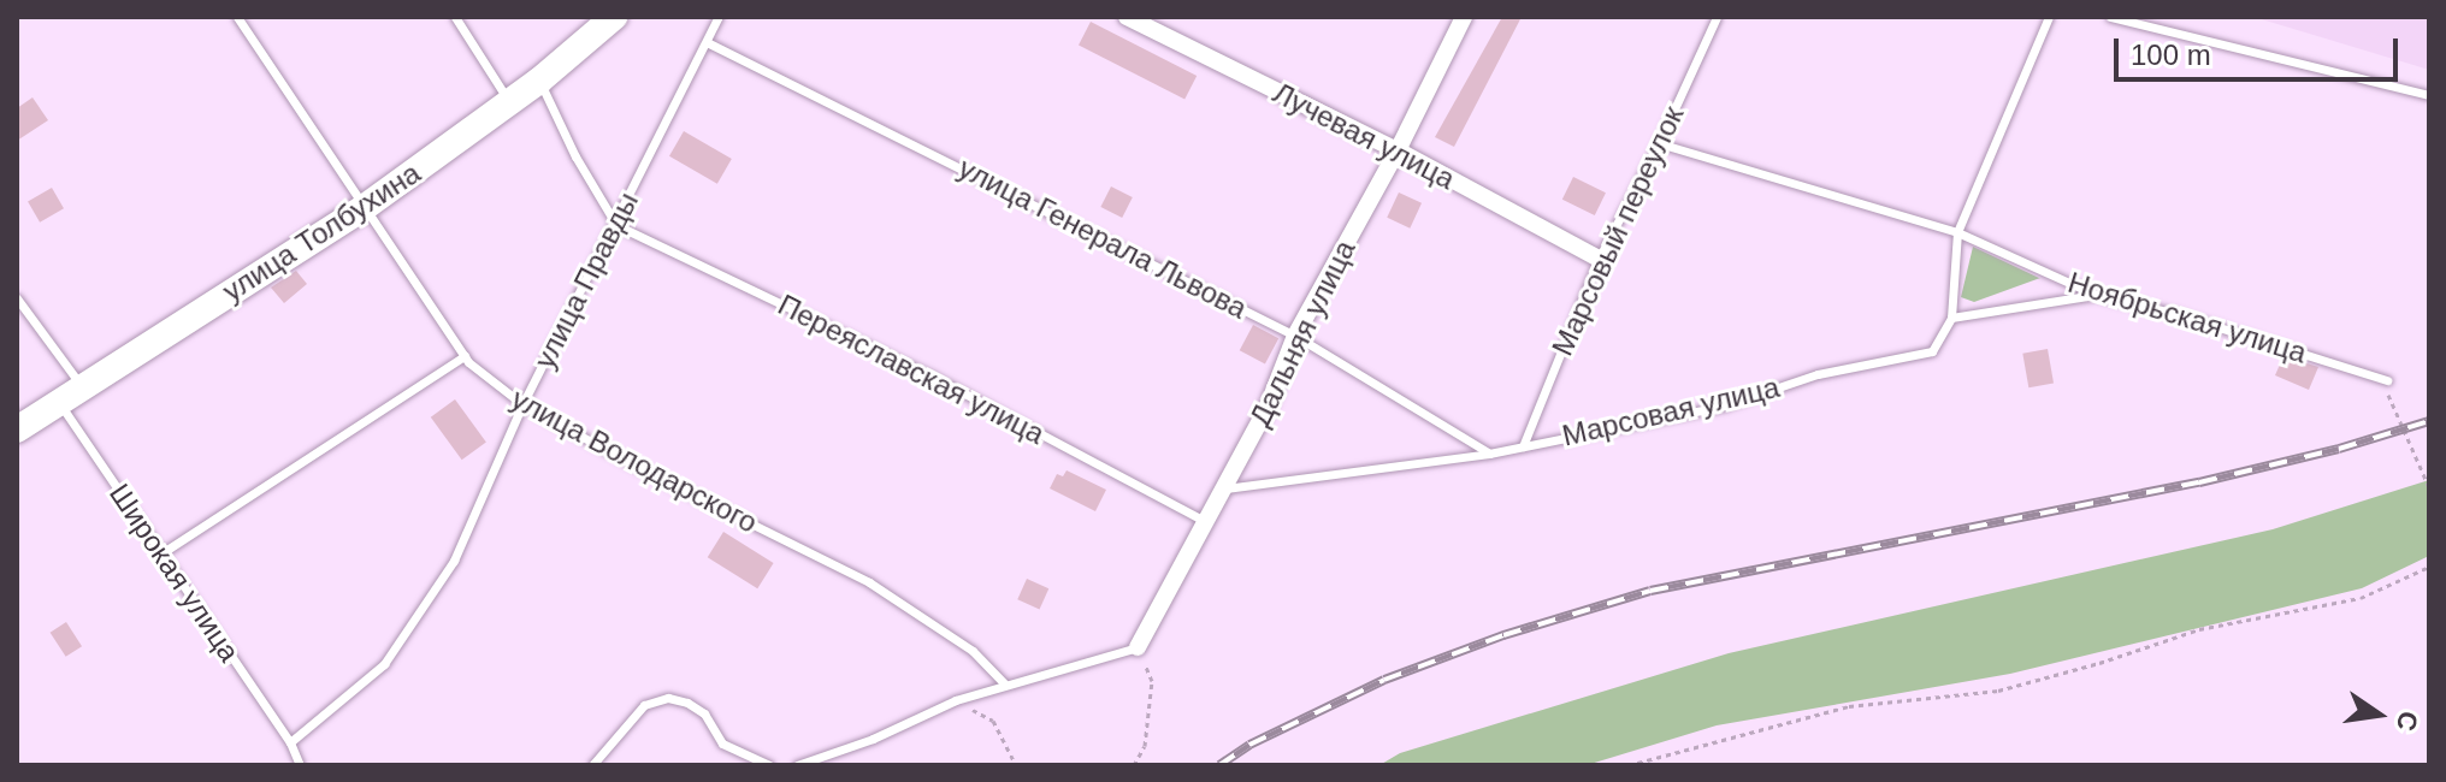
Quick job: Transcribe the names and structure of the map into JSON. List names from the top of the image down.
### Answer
{
  "streets": {
    "main road": ["улица Толбухина"],
    "street": ["Лучевая улица", "Дальняя улица"],
    "lane": [
      "Марсовый переулок",
      "улица Генерала Львова",
      "улица Правды",
      "Ноябрьская улица",
      "Переяславская улица",
      "Марсовая улица",
      "улица Володарского",
      "Широкая улица"
    ]
  },
  "crossings": [
    ["Лучевая улица", "Марсовый переулок"],
    ["Лучевая улица", "Дальняя улица"],
    ["Марсовый переулок", "Ноябрьская улица"],
    ["Марсовый переулок", "Марсовая улица"],
    ["улица Толбухина", "улица Володарского"],
    ["улица Толбухина", "Широкая улица"],
    ["улица Генерала Львова", "улица Правды"],
    ["улица Генерала Львова", "Дальняя улица"],
    ["улица Генерала Львова", "Марсовая улица"],
    ["улица Правды", "Переяславская улица"],
    ["улица Правды", "улица Володарского"],
    ["улица Правды", "Широкая улица"],
    ["Дальняя улица", "Переяславская улица"],
    ["Дальняя улица", "Марсовая улица"]
  ],
  "scale_bar": "100 m",
  "north": "right"
}
